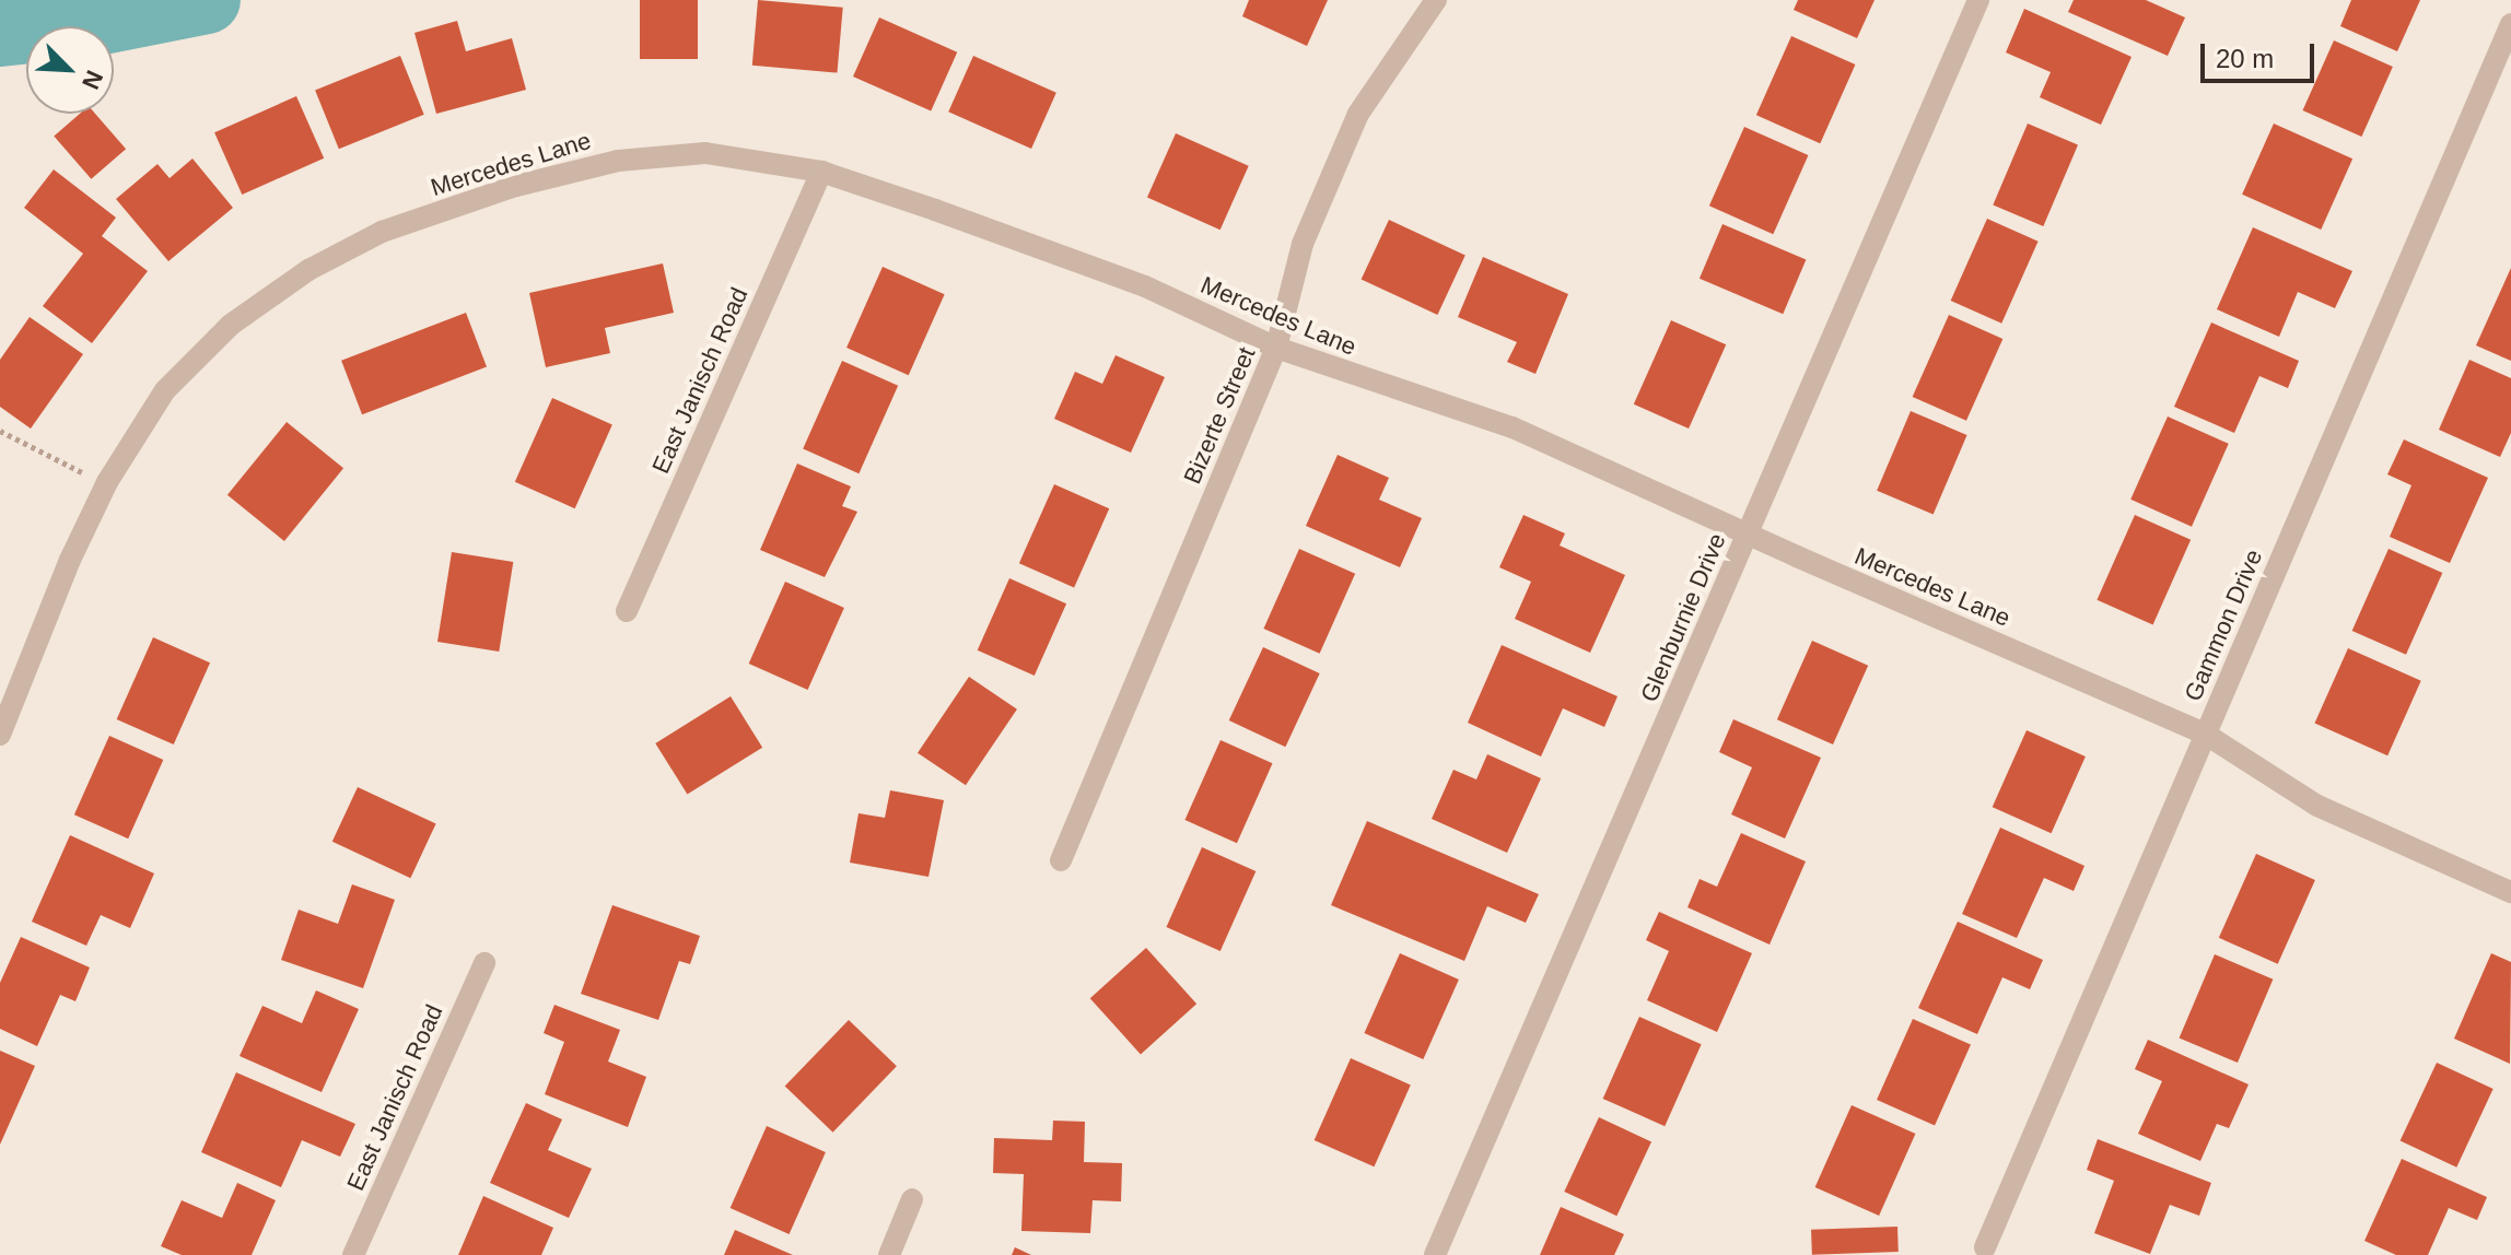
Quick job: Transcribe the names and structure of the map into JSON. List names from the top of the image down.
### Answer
{
  "streets": {
    "street": [
      "Mercedes Lane",
      "East Janisch Road",
      "Bizerte Street",
      "Glenburnie Drive",
      "Gammon Drive"
    ]
  },
  "crossings": [
    ["Mercedes Lane", "East Janisch Road"],
    ["Mercedes Lane", "Bizerte Street"],
    ["Mercedes Lane", "Glenburnie Drive"],
    ["Mercedes Lane", "Gammon Drive"]
  ],
  "scale_bar": "20 m",
  "north": "bottom right"
}
